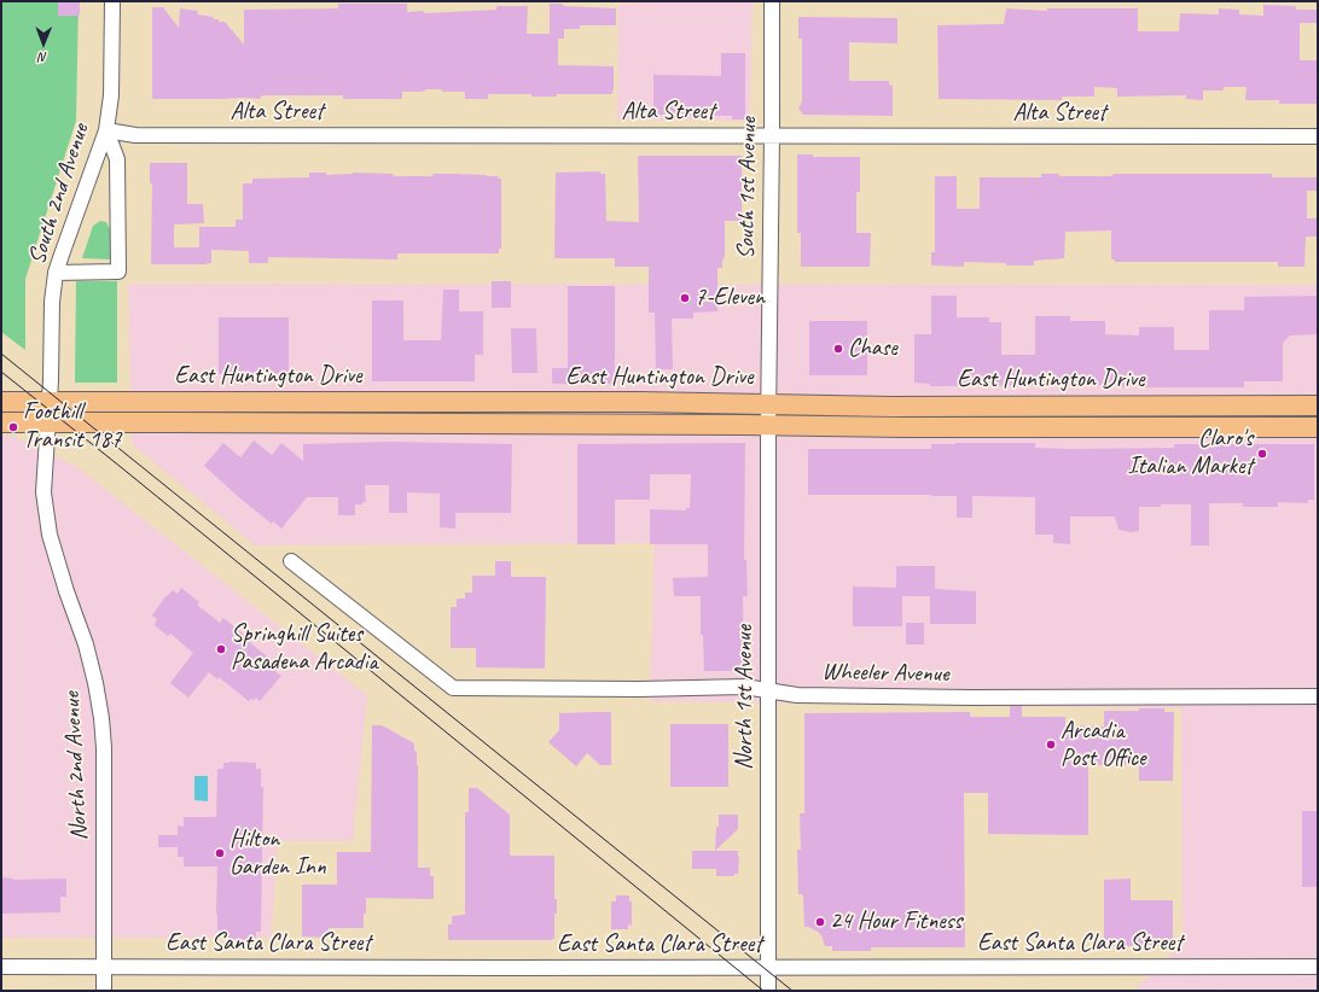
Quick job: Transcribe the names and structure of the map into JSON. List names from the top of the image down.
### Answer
{
  "streets": {
    "main road": ["East Huntington Drive"],
    "street": [
      "Alta Street",
      "South 1st Avenue",
      "South 2nd Avenue",
      "Wheeler Avenue",
      "North 1st Avenue",
      "North 2nd Avenue",
      "East Santa Clara Street"
    ]
  },
  "crossings": [
    ["Alta Street", "South 1st Avenue"],
    ["Alta Street", "South 2nd Avenue"],
    ["South 1st Avenue", "East Huntington Drive"],
    ["South 1st Avenue", "North 1st Avenue"],
    ["South 2nd Avenue", "East Huntington Drive"],
    ["South 2nd Avenue", "North 2nd Avenue"],
    ["East Huntington Drive", "North 1st Avenue"],
    ["East Huntington Drive", "North 2nd Avenue"],
    ["Wheeler Avenue", "North 1st Avenue"],
    ["North 1st Avenue", "East Santa Clara Street"],
    ["North 2nd Avenue", "East Santa Clara Street"]
  ],
  "places": [
    "7-Eleven",
    "Chase",
    "Foothill Transit 187",
    "Claro's Italian Market",
    "Springhill Suites Pasadena Arcadia",
    "Arcadia Post Office",
    "Hilton Garden Inn",
    "24 Hour Fitness"
  ],
  "north": "bottom"
}
